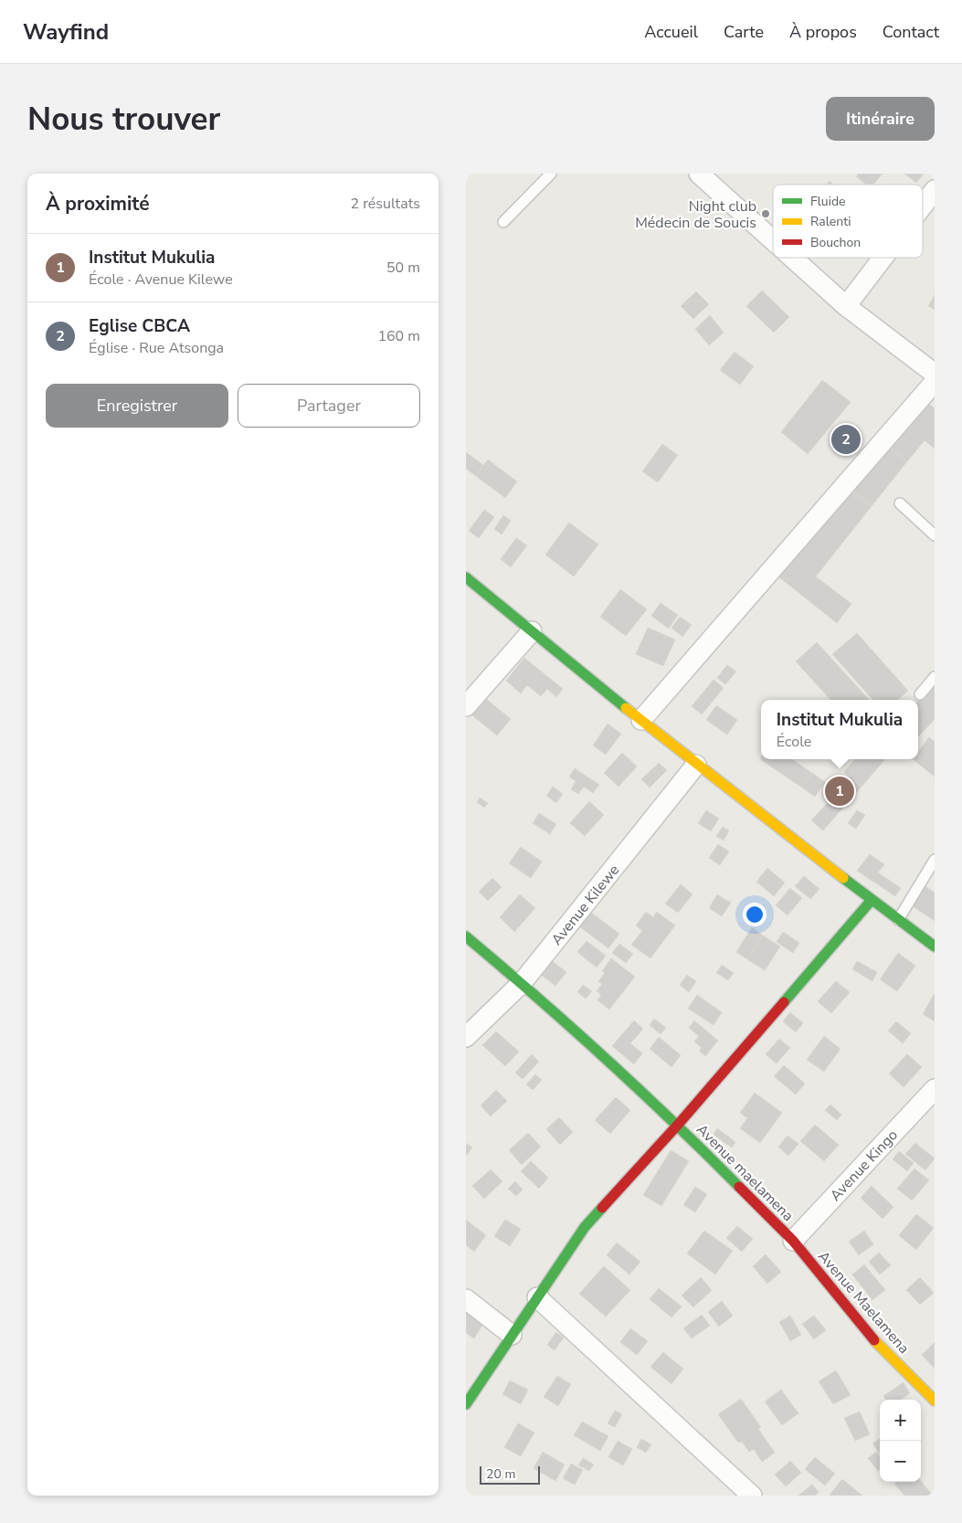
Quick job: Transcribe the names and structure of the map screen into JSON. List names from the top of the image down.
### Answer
{
  "streets": {
    "street": [
      "Avenue Kilewe",
      "Avenue Kingo",
      "Avenue maelamena",
      "Avenue Maelamena"
    ]
  },
  "crossings": [
    ["Avenue Kilewe", "Avenue maelamena"],
    ["Avenue Kingo", "Avenue maelamena"],
    ["Avenue Kingo", "Avenue Maelamena"],
    ["Avenue maelamena", "Avenue Maelamena"]
  ],
  "places": ["Night club Médecin de Soucis"],
  "legend": ["Fluide", "Ralenti", "Bouchon"],
  "scale_bar": "20 m",
  "page": {
    "header": "Wayfind",
    "nav": [
      "Accueil",
      "Carte",
      "À propos",
      "Contact"
    ],
    "buttons": [
      "Itinéraire",
      ["Enregistrer", "Partager"]
    ],
    "title": "Nous trouver",
    "heading": ["À proximité", "2 résultats"],
    "list": [
      {
        "mark": "1",
        "name": "Institut Mukulia",
        "note": "École · Avenue Kilewe",
        "value": "50 m"
      },
      {
        "mark": "2",
        "name": "Eglise CBCA",
        "note": "Église · Rue Atsonga",
        "value": "160 m"
      }
    ],
    "pins": ["2", "1"],
    "popup": ["Institut Mukulia", "École"],
    "map_buttons": ["+", "−"],
    "scale": "20 m"
  }
}
